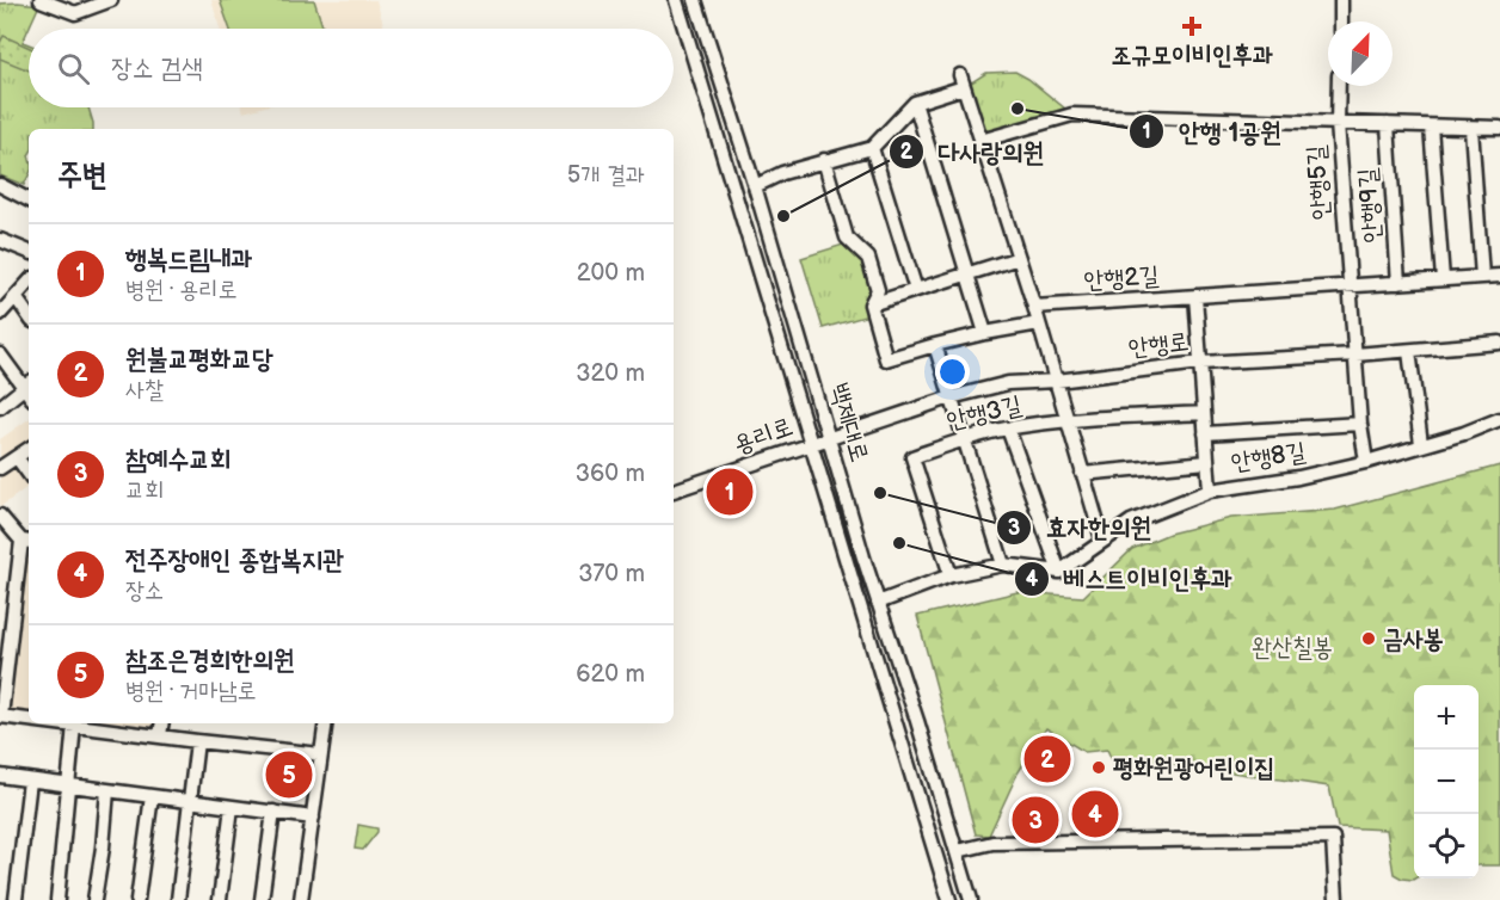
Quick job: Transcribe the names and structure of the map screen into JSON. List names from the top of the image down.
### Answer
{
  "streets": {
    "street": [
      "안행5길",
      "안행9길",
      "안행2길",
      "안행로",
      "안행3길",
      "백제대로",
      "용리로",
      "안행8길"
    ]
  },
  "crossings": [
    ["안행5길", "안행2길"],
    ["안행5길", "안행로"],
    ["안행5길", "안행8길"],
    ["안행로", "백제대로"],
    ["안행로", "용리로"],
    ["백제대로", "용리로"]
  ],
  "parks": ["완산칠봉"],
  "places": {
    "health": ["조규모이비인후과"],
    "other": [
      "안행 1공원",
      "다사랑의원",
      "효자한의원",
      "베스트이비인후과",
      "금사봉",
      "평화원광어린이집"
    ]
  },
  "north": "top right",
  "page": {
    "search": "장소 검색",
    "heading": ["주변", "5개 결과"],
    "list": [
      {
        "mark": "1",
        "name": "행복드림내과",
        "note": "병원 · 용리로",
        "value": "200 m"
      },
      {
        "mark": "2",
        "name": "원불교평화교당",
        "note": "사찰",
        "value": "320 m"
      },
      {
        "mark": "3",
        "name": "참예수교회",
        "note": "교회",
        "value": "360 m"
      },
      {
        "mark": "4",
        "name": "전주장애인 종합복지관",
        "note": "장소",
        "value": "370 m"
      },
      {
        "mark": "5",
        "name": "참조은경희한의원",
        "note": "병원 · 거마남로",
        "value": "620 m"
      }
    ],
    "pins": [
      "1",
      "2",
      "5",
      "4",
      "3"
    ],
    "map_buttons": ["+", "−"]
  }
}
